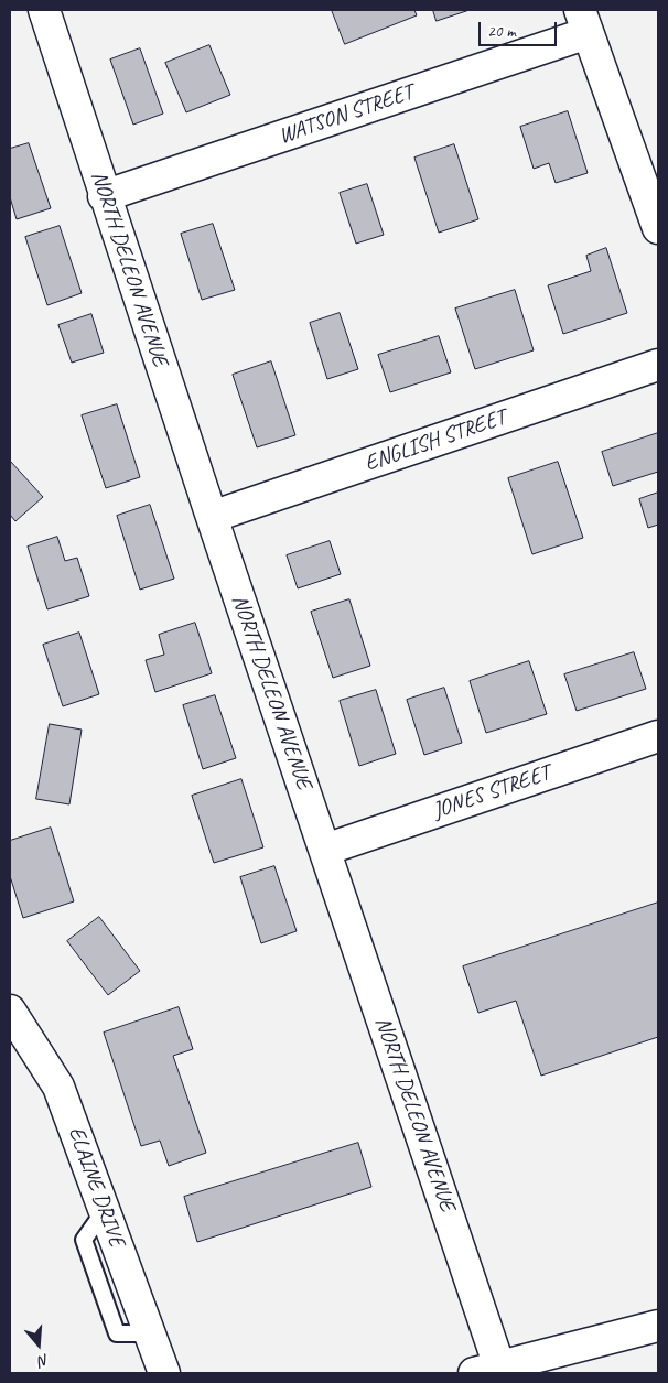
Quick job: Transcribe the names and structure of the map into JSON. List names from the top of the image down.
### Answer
{
  "streets": {
    "street": [
      "WATSON STREET",
      "NORTH DELEON AVENUE",
      "ENGLISH STREET",
      "JONES STREET",
      "ELAINE DRIVE"
    ]
  },
  "crossings": [
    ["WATSON STREET", "NORTH DELEON AVENUE"],
    ["NORTH DELEON AVENUE", "ENGLISH STREET"],
    ["NORTH DELEON AVENUE", "JONES STREET"]
  ],
  "scale_bar": "20 m",
  "north": "bottom"
}
